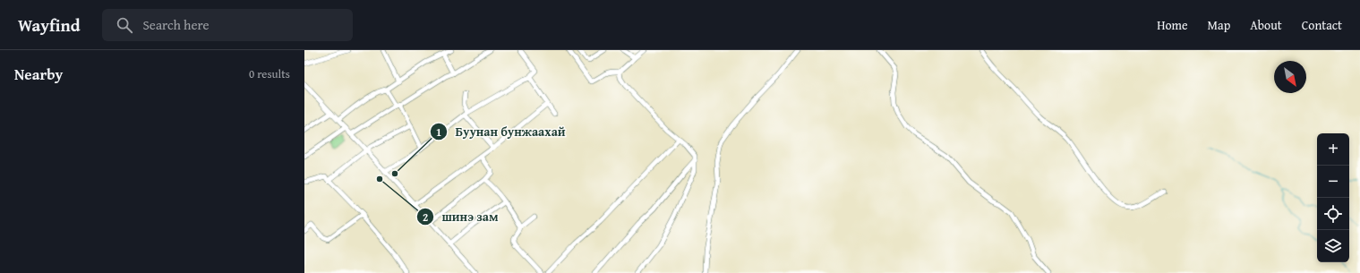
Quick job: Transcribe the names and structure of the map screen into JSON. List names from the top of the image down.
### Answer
{
  "places": ["Буунан бунжаахай", "шинэ зам"],
  "north": "bottom right",
  "page": {
    "header": "Wayfind",
    "search": "Search here",
    "nav": [
      "Home",
      "Map",
      "About",
      "Contact"
    ],
    "heading": ["Nearby", "0 results"],
    "map_buttons": ["+", "−"]
  }
}
